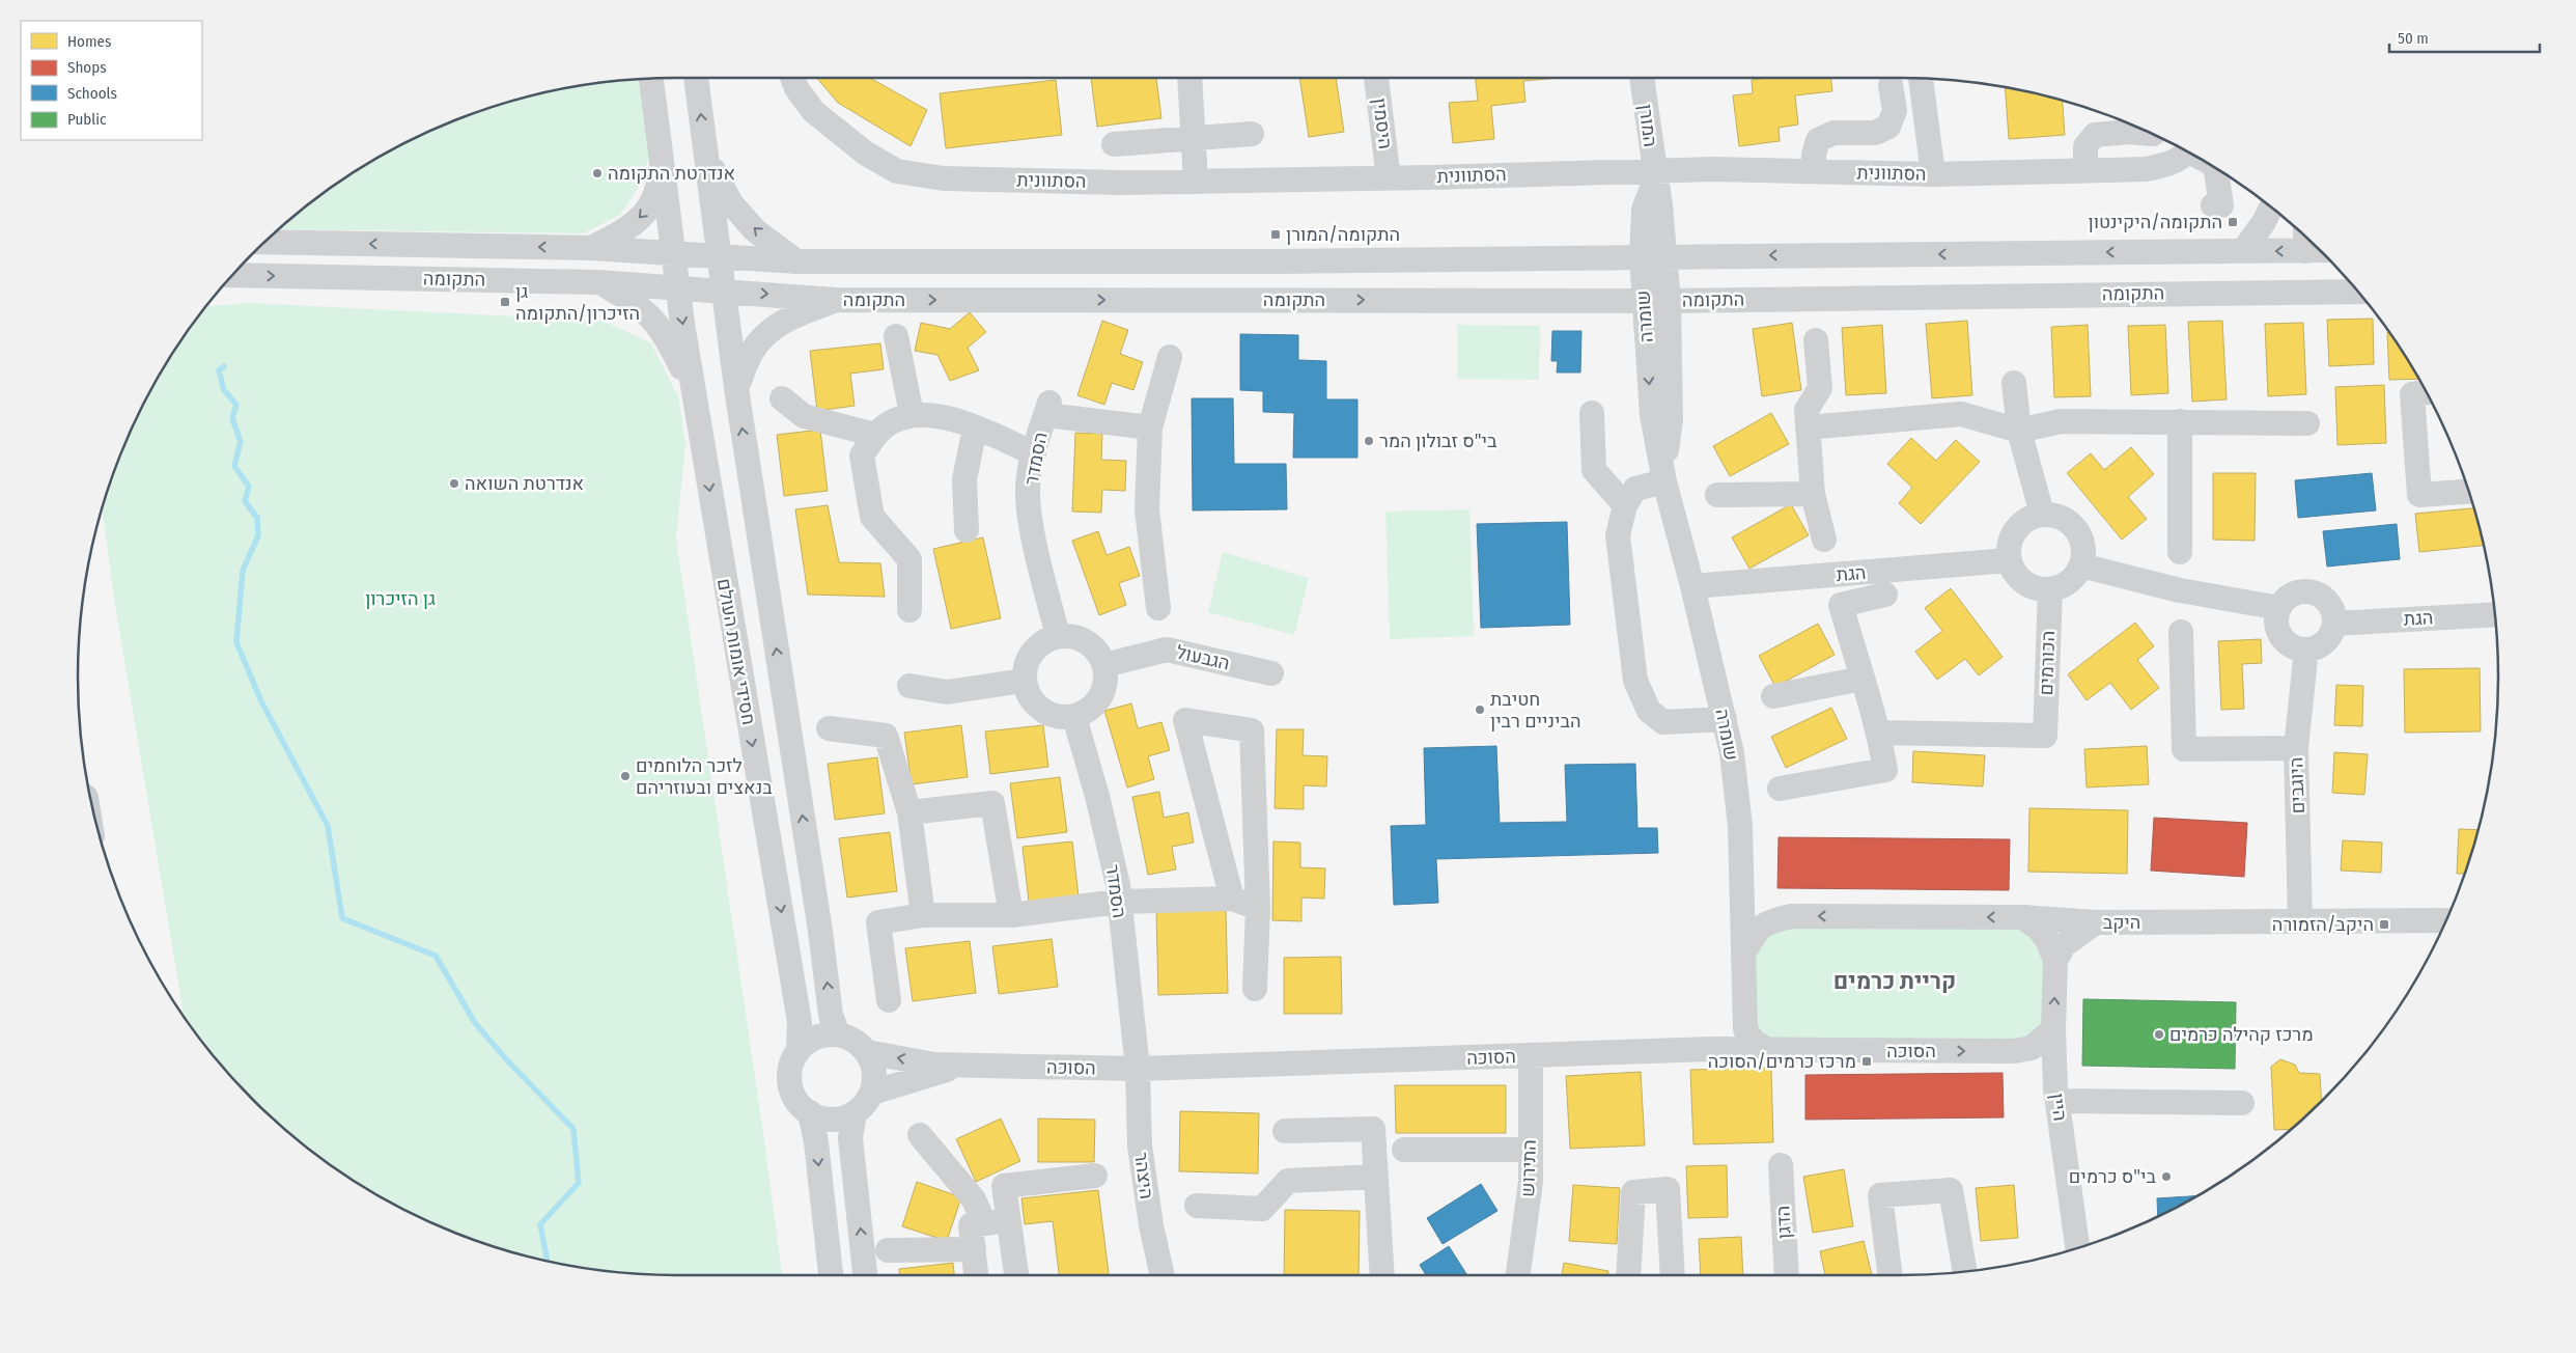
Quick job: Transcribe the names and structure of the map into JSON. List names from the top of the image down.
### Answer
{
  "streets": {
    "street": [
      "היסמין",
      "המורן",
      "הסתוונית",
      "התקומה",
      "שומרה",
      "הסמדר",
      "הגת",
      "חסידי אומות העולם",
      "הגבעול",
      "הכורמים",
      "היוגבים",
      "היקב",
      "הסוכה",
      "היין",
      "התירוש",
      "היצהר",
      "הדגן"
    ]
  },
  "crossings": [
    ["היסמין", "הסתוונית"],
    ["המורן", "הסתוונית"],
    ["המורן", "התקומה"],
    ["המורן", "שומרה"],
    ["התקומה", "שומרה"],
    ["התקומה", "חסידי אומות העולם"],
    ["שומרה", "הגת"],
    ["שומרה", "היקב"],
    ["שומרה", "הסוכה"],
    ["הסמדר", "הגבעול"],
    ["הסמדר", "הסוכה"],
    ["הסמדר", "היצהר"],
    ["הגת", "הכורמים"],
    ["הגת", "היוגבים"],
    ["חסידי אומות העולם", "הסוכה"],
    ["היוגבים", "היקב"],
    ["היקב", "היין"],
    ["הסוכה", "היין"],
    ["הסוכה", "התירוש"],
    ["הסוכה", "היצהר"]
  ],
  "districts": ["קריית כרמים"],
  "parks": ["גן הזיכרון"],
  "places": {
    "other": [
      "אנדרטת התקומה",
      "בי\"ס זבולון המר",
      "אנדרטת השואה",
      "חטיבת הביניים רבין",
      "לזכר הלוחמים בנאצים ובעוזריהם",
      "מרכז קהילה כרמים",
      "בי\"ס כרמים"
    ],
    "transit": [
      "התקומה/היקינטון",
      "התקומה/המורן",
      "גן הזיכרון/התקומה",
      "היקב/הזמורה",
      "מרכז כרמים/הסוכה"
    ]
  },
  "legend": [
    "Homes",
    "Shops",
    "Schools",
    "Public"
  ],
  "scale_bar": "50 m"
}
